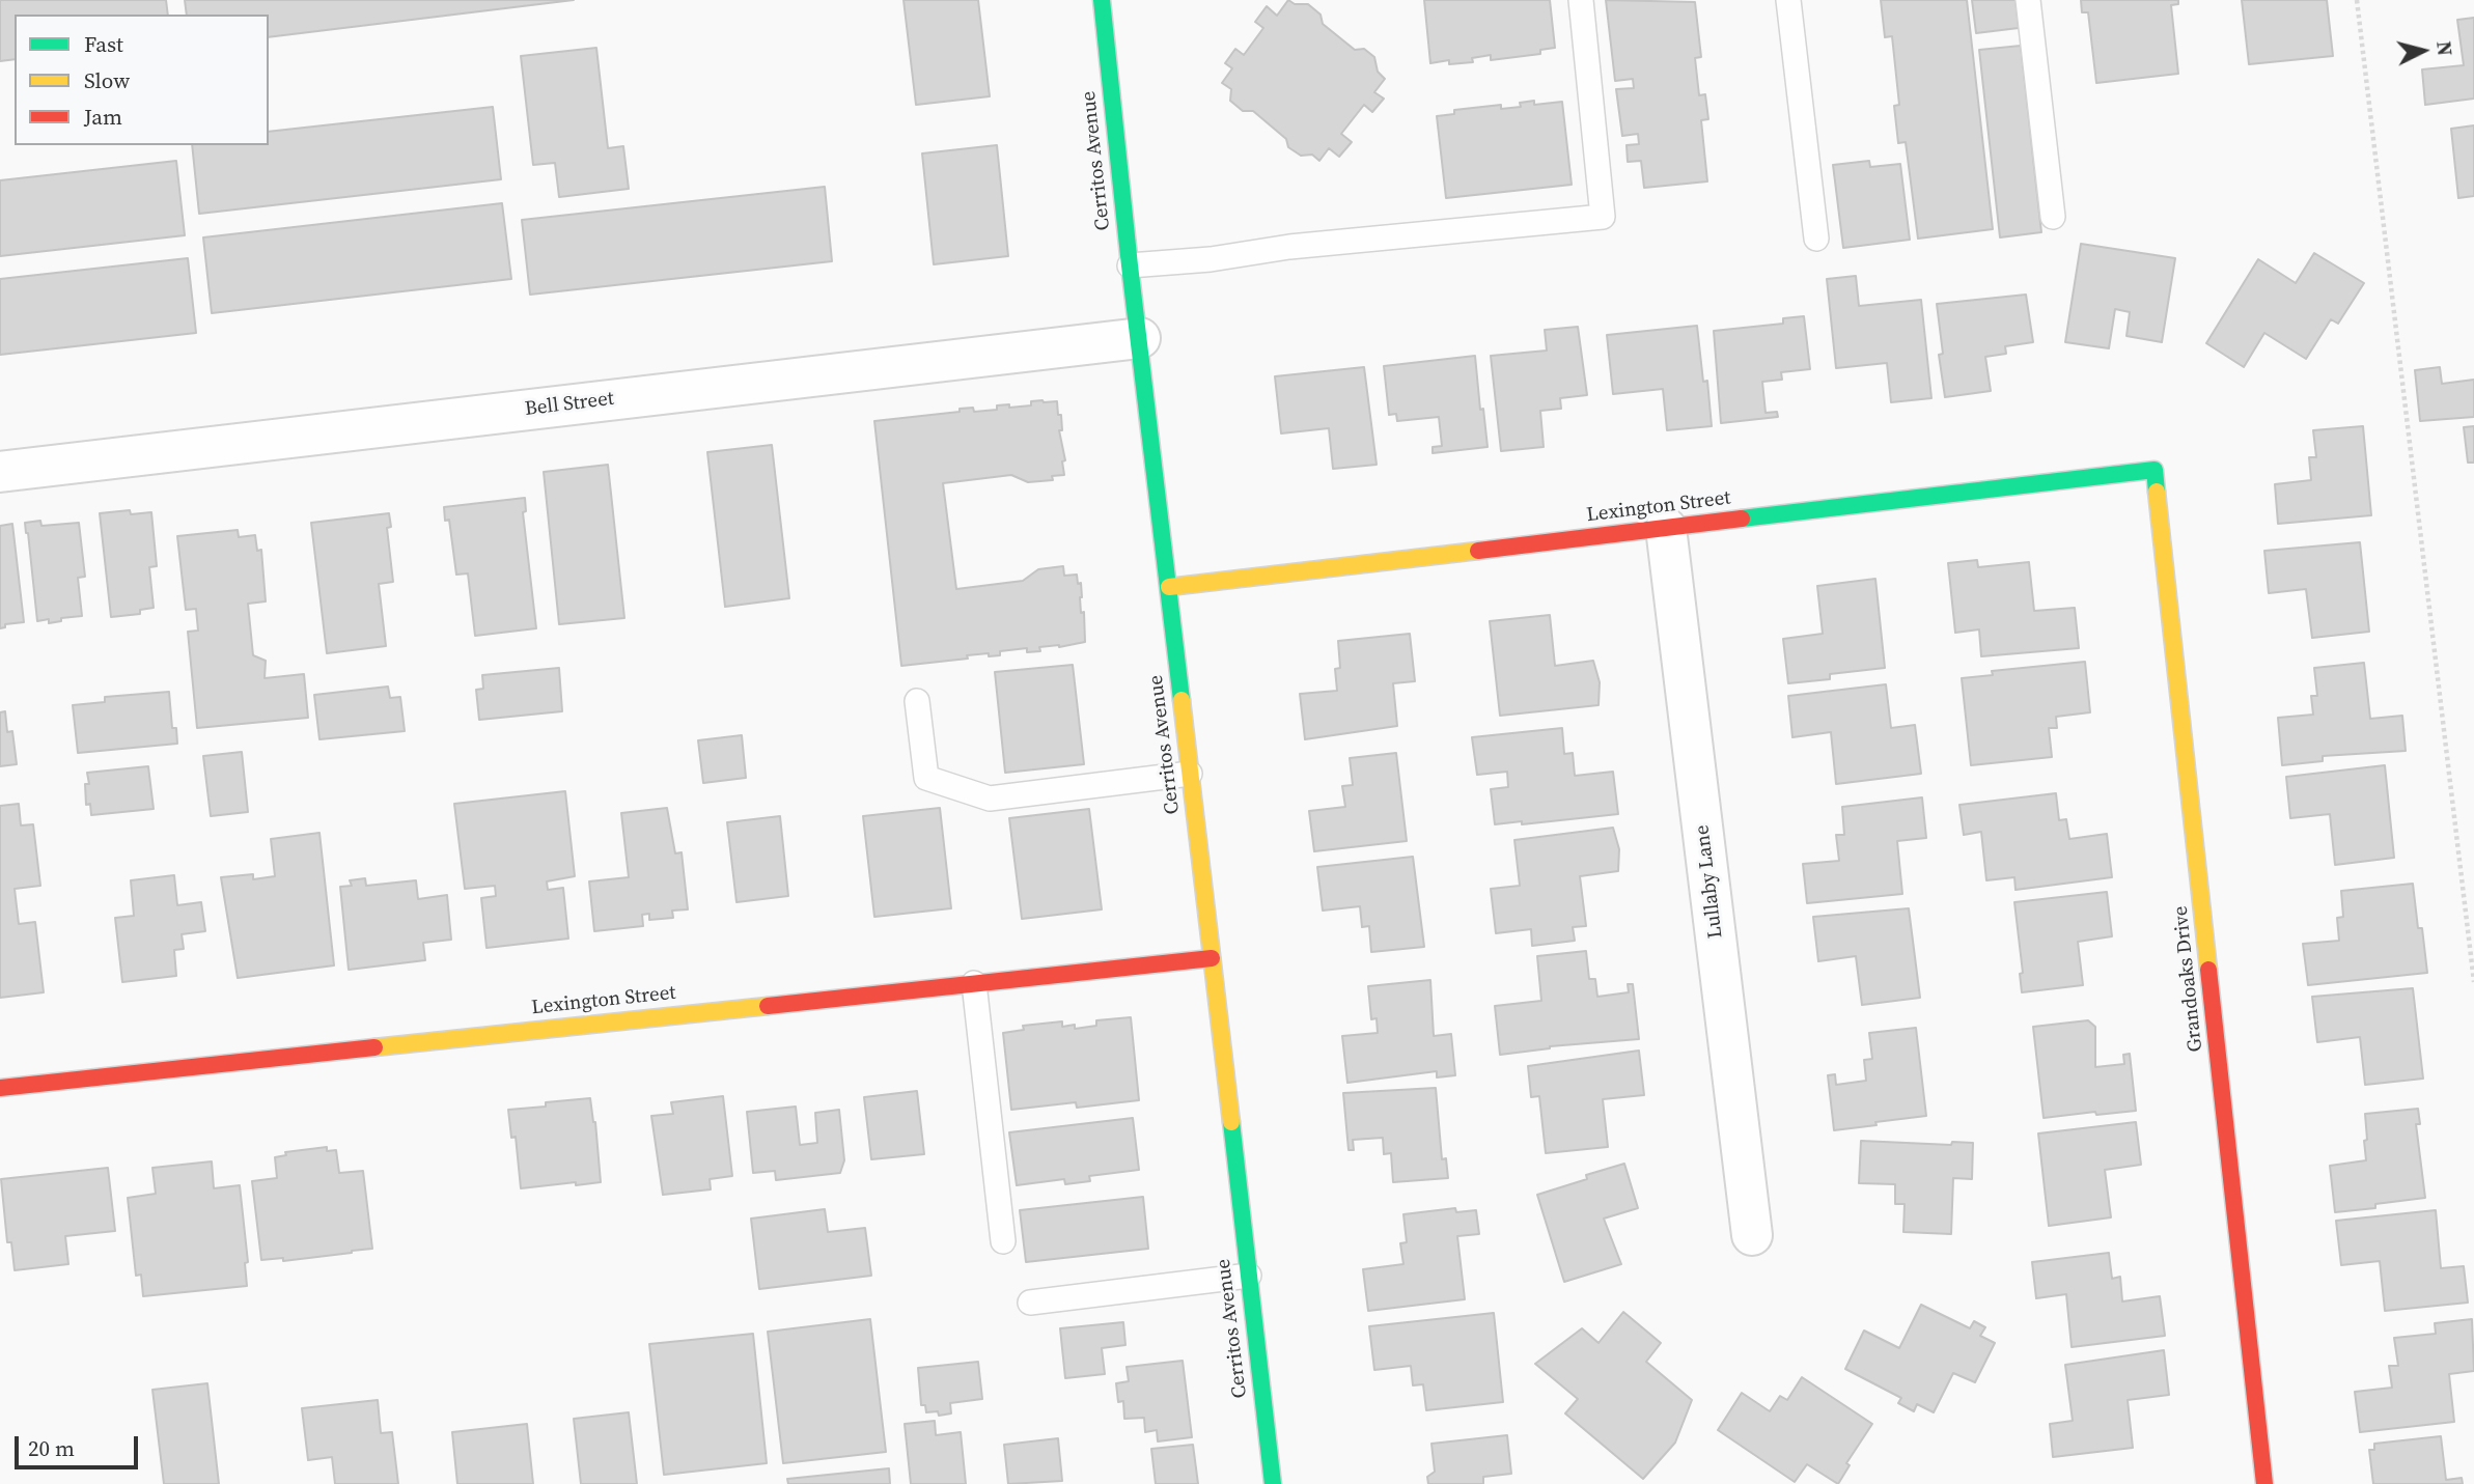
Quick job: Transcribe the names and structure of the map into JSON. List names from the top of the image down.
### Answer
{
  "streets": {
    "street": [
      "Cerritos Avenue",
      "Bell Street",
      "Lexington Street",
      "Lullaby Lane",
      "Grandoaks Drive"
    ]
  },
  "crossings": [
    ["Cerritos Avenue", "Bell Street"],
    ["Cerritos Avenue", "Lexington Street"],
    ["Lexington Street", "Lullaby Lane"],
    ["Lexington Street", "Grandoaks Drive"]
  ],
  "legend": ["Fast", "Slow", "Jam"],
  "scale_bar": "20 m",
  "north": "right"
}
